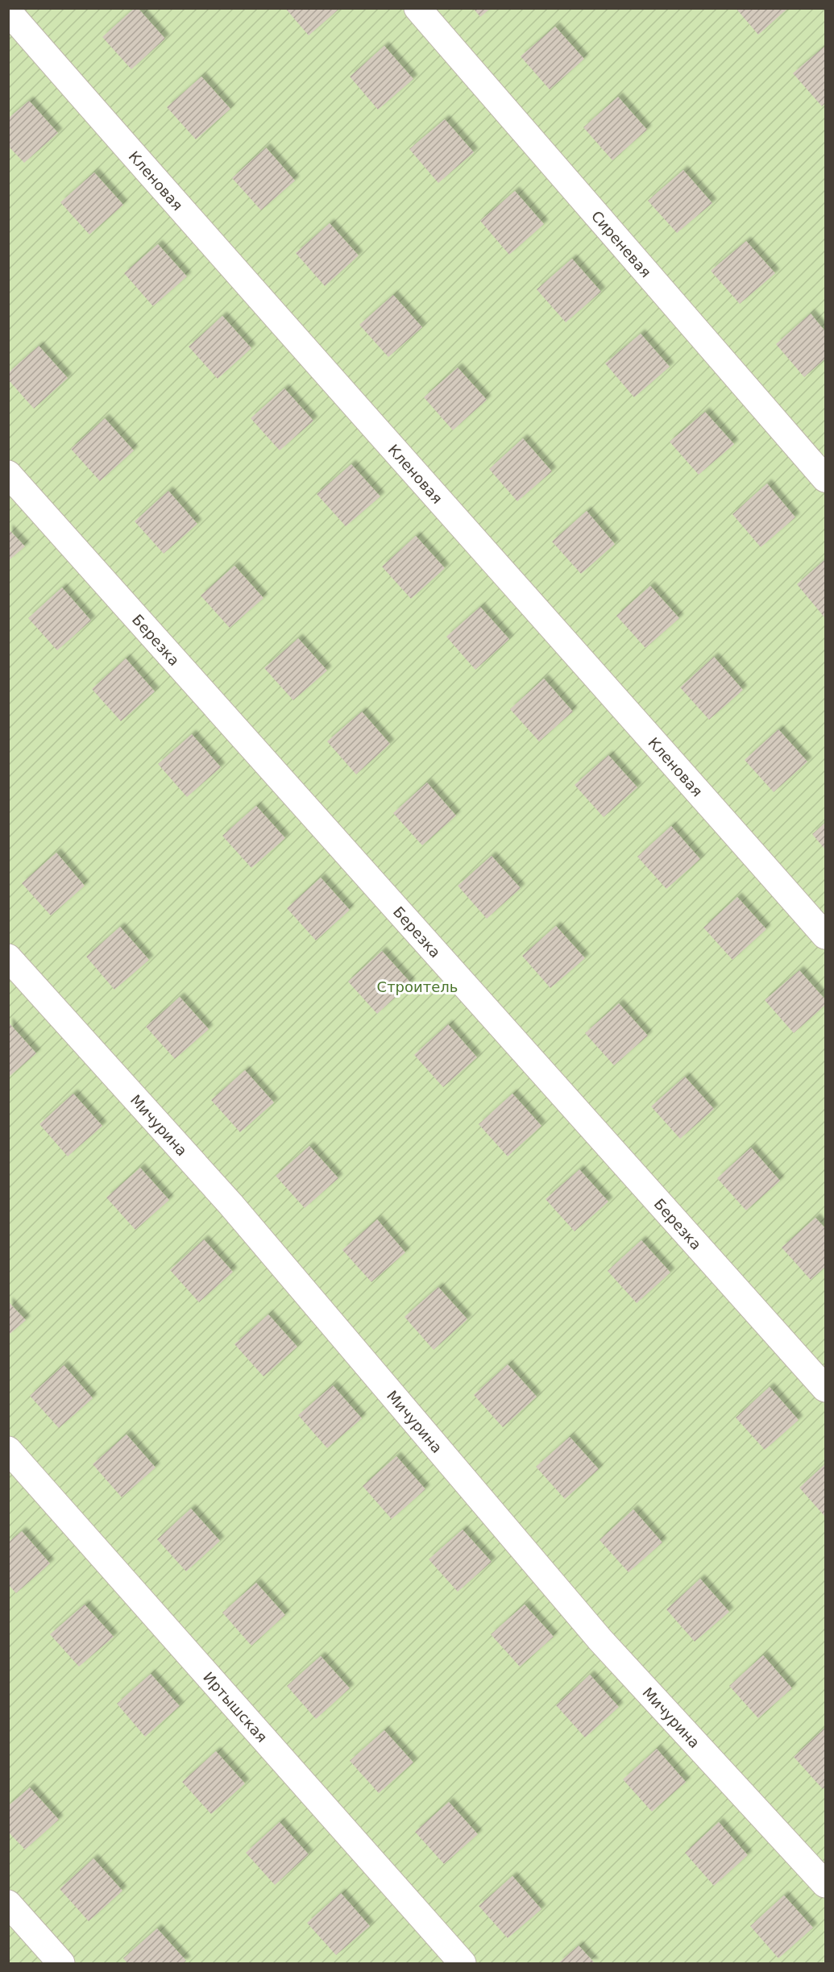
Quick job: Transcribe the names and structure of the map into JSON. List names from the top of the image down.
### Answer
{
  "streets": {
    "street": [
      "Кленовая",
      "Сиреневая",
      "Березка",
      "Мичурина",
      "Иртышская"
    ]
  },
  "parks": ["Строитель"]
}
